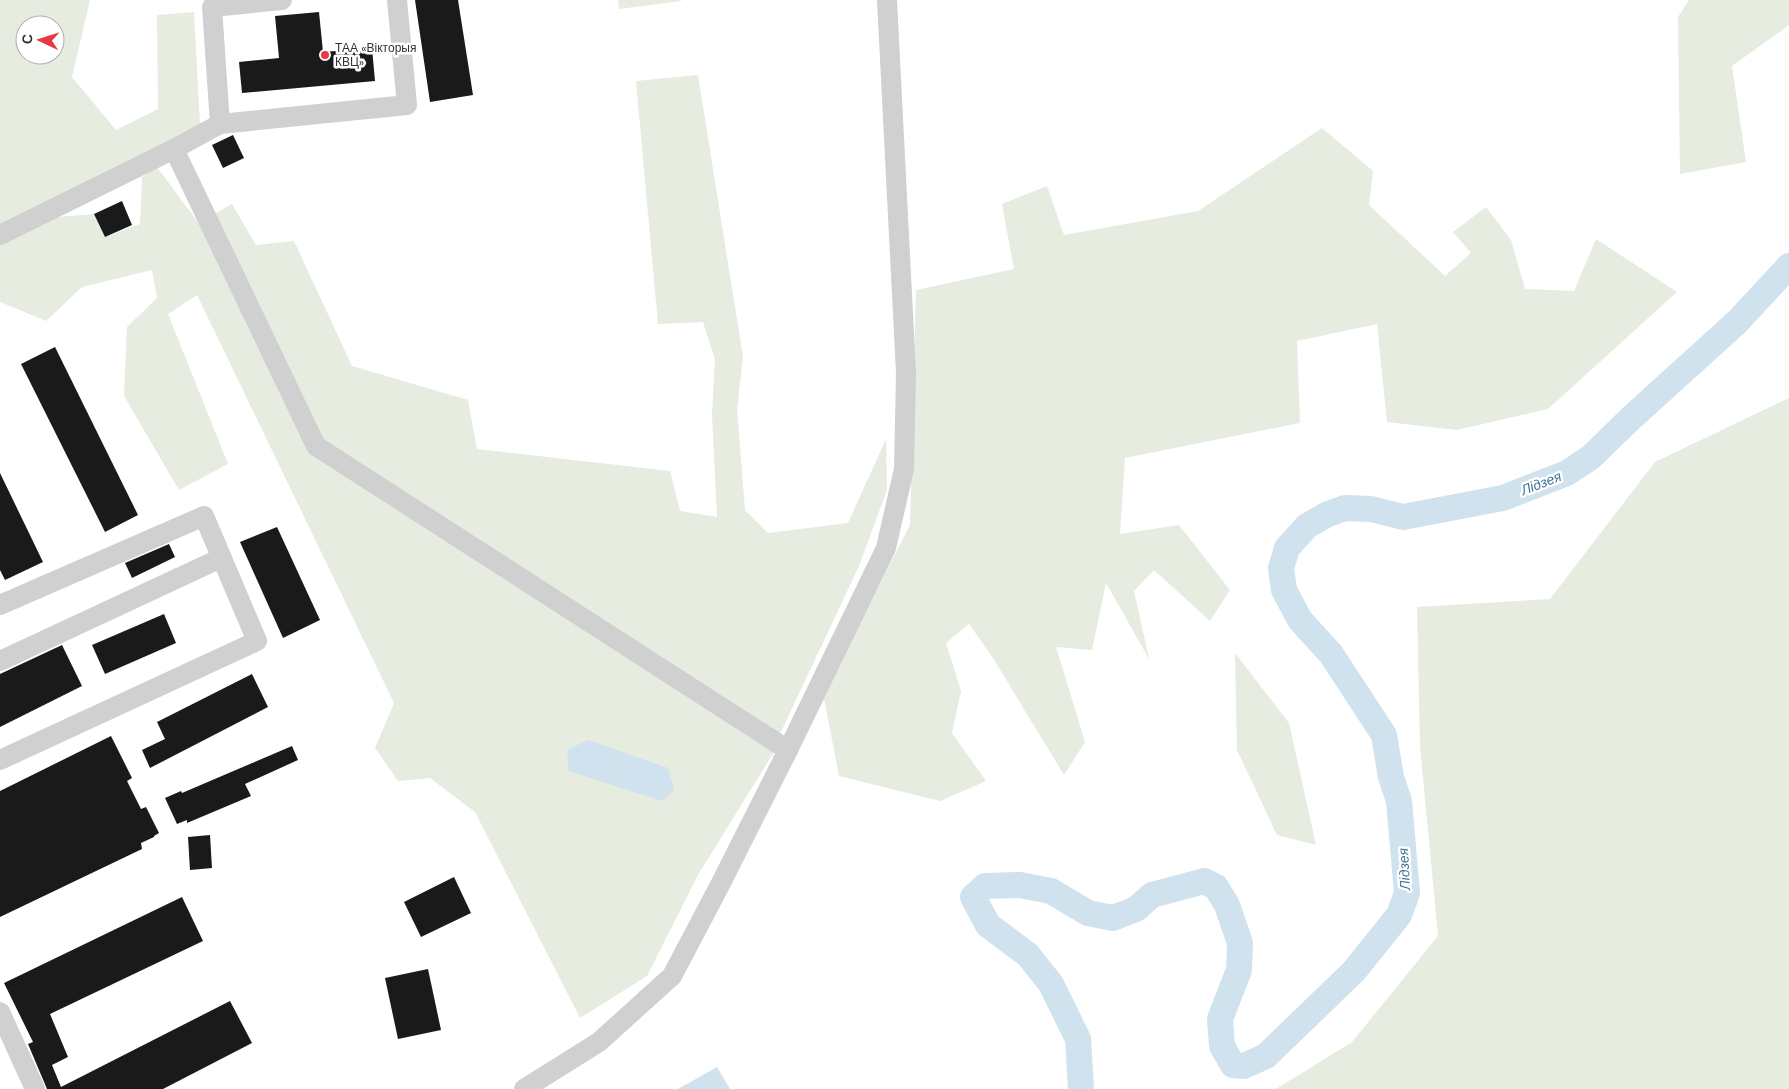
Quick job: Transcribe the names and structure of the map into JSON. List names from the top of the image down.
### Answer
{
  "water": ["Лідзея"],
  "places": ["ТАА «Вікторыя КВЦ»"],
  "north": "left"
}
